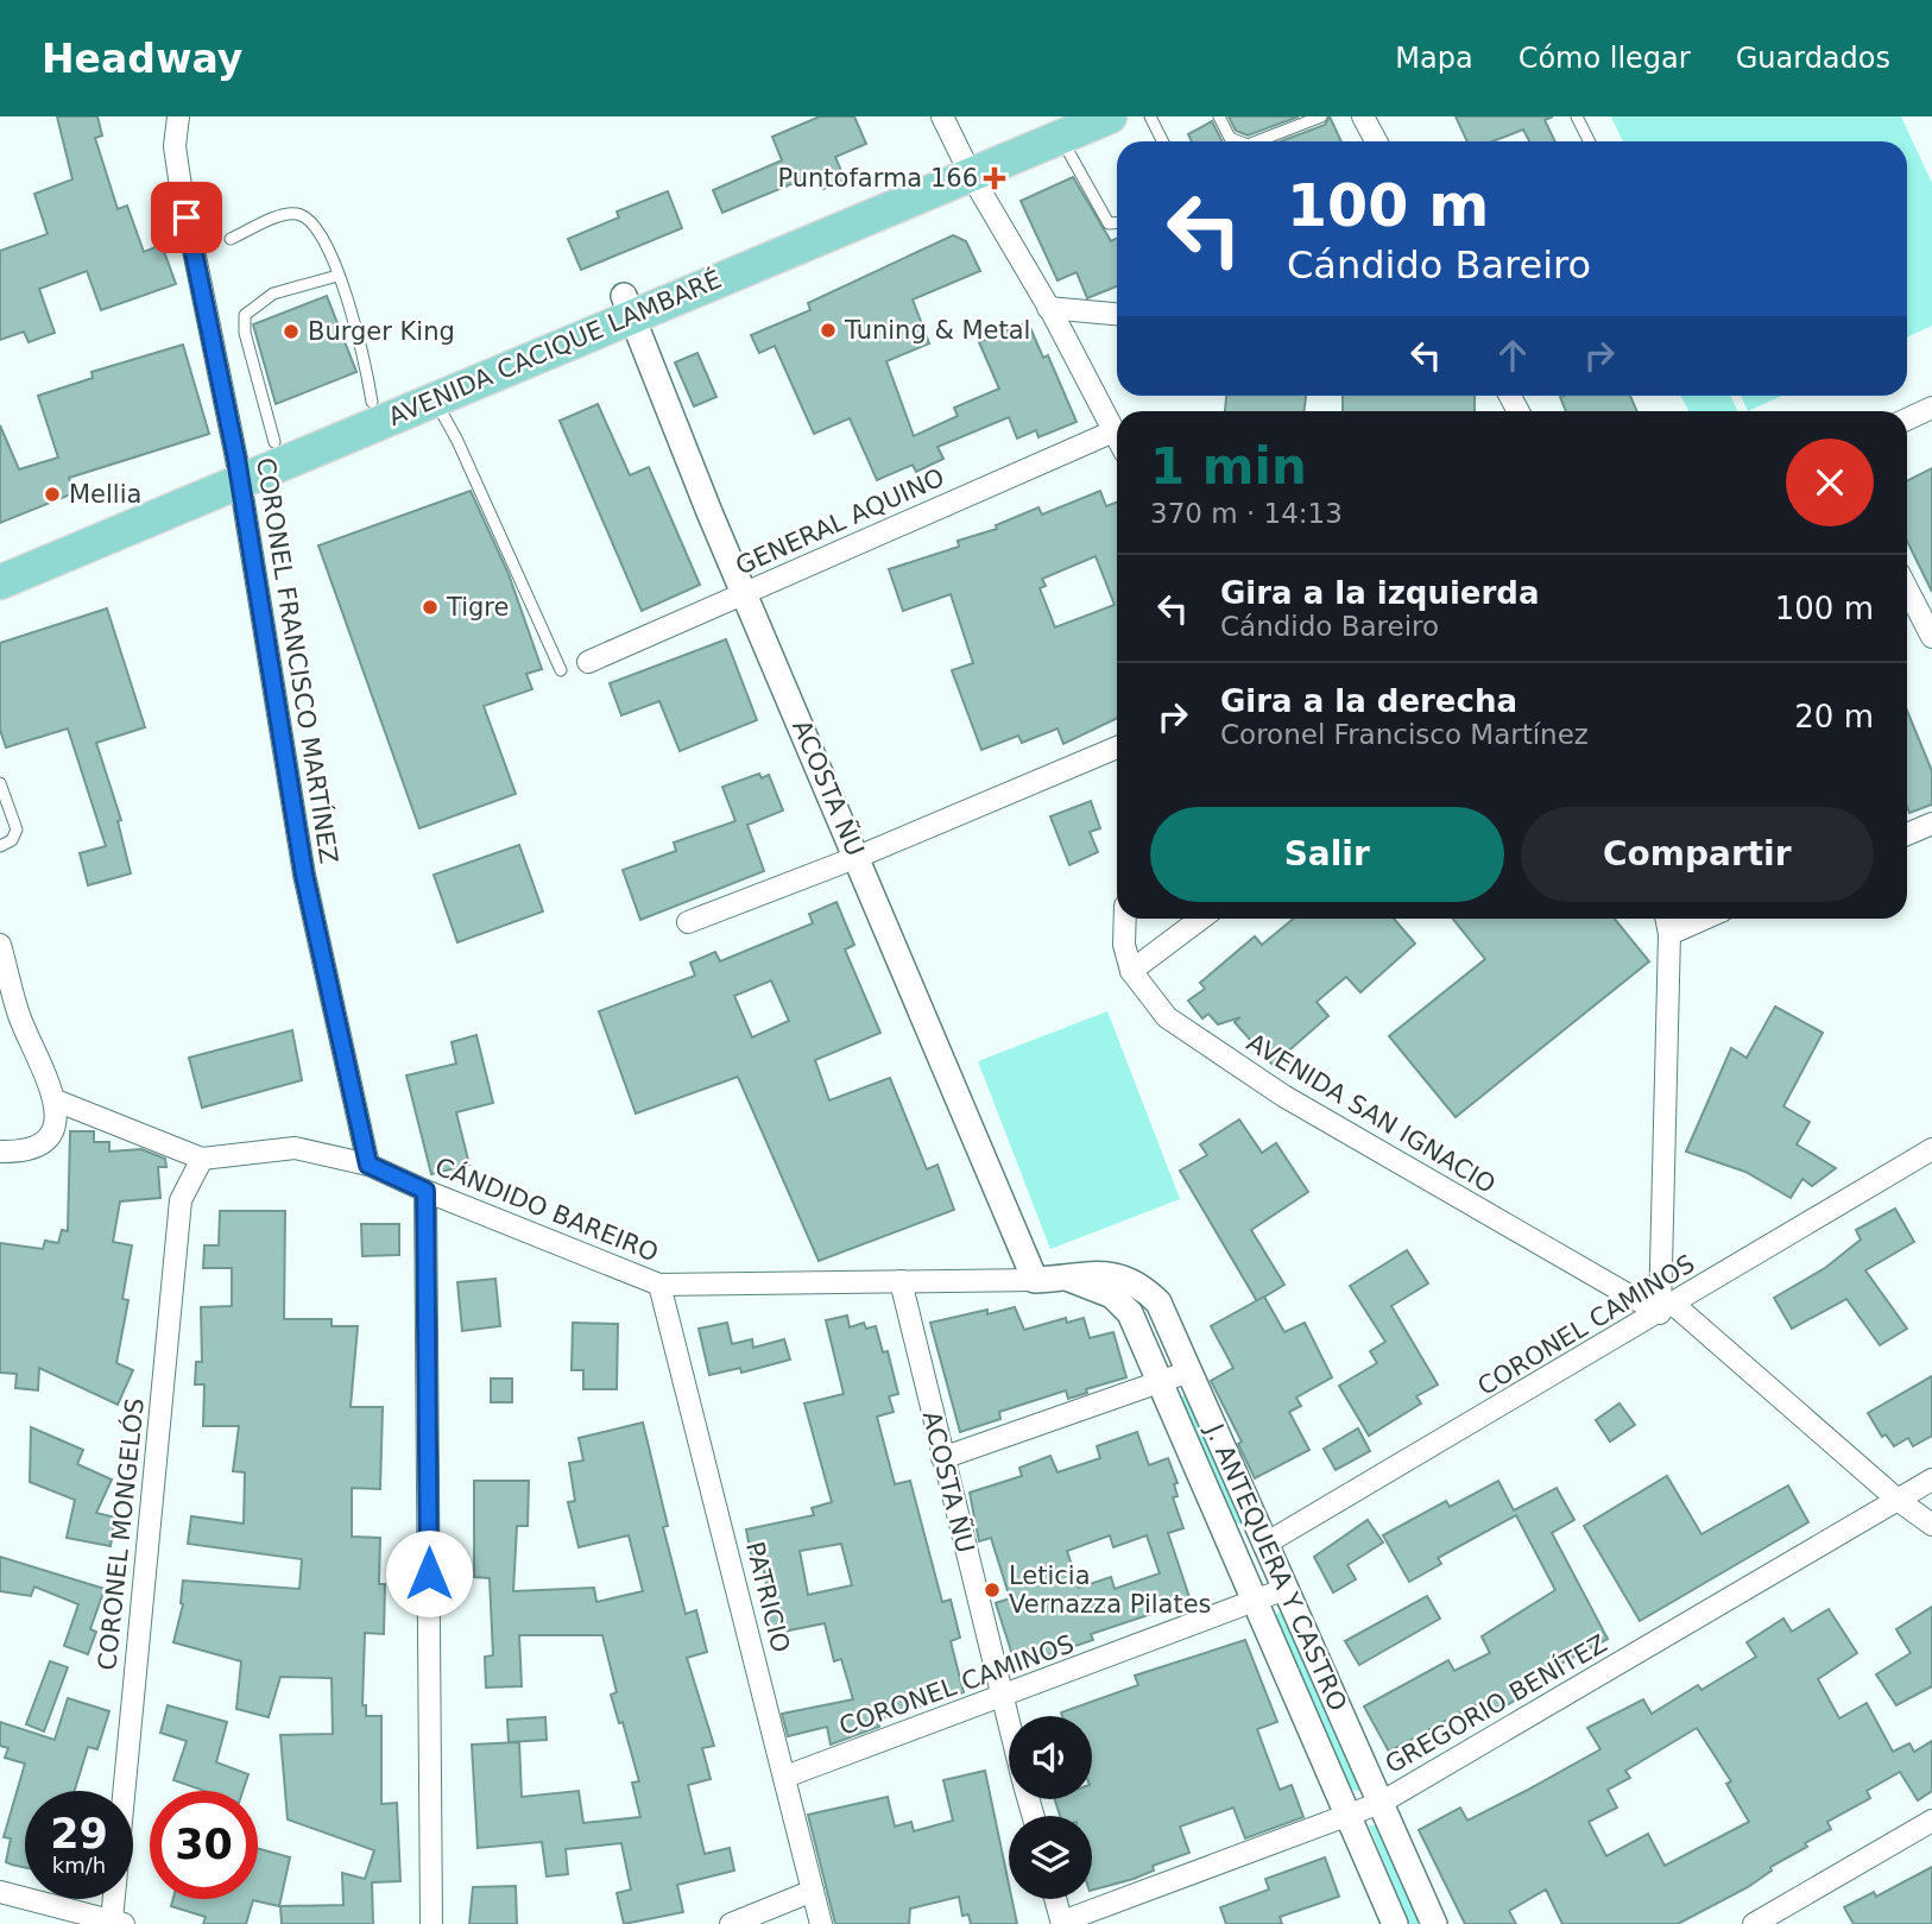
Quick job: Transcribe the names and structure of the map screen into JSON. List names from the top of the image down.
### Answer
{
  "streets": {
    "main road": ["AVENIDA CACIQUE LAMBARÉ"],
    "street": [
      "GENERAL AQUINO",
      "CORONEL FRANCISCO MARTÍNEZ",
      "ACOSTA ÑU",
      "AVENIDA SAN IGNACIO",
      "CÁNDIDO BAREIRO",
      "CORONEL CAMINOS",
      "CORONEL MONGELÓS",
      "J. ANTEQUERA Y CASTRO",
      "PATRICIO",
      "GREGORIO BENÍTEZ"
    ]
  },
  "crossings": [
    ["AVENIDA CACIQUE LAMBARÉ", "CORONEL FRANCISCO MARTÍNEZ"],
    ["AVENIDA CACIQUE LAMBARÉ", "ACOSTA ÑU"],
    ["GENERAL AQUINO", "ACOSTA ÑU"],
    ["CORONEL FRANCISCO MARTÍNEZ", "CÁNDIDO BAREIRO"],
    ["ACOSTA ÑU", "CÁNDIDO BAREIRO"],
    ["ACOSTA ÑU", "CORONEL CAMINOS"],
    ["ACOSTA ÑU", "J. ANTEQUERA Y CASTRO"],
    ["AVENIDA SAN IGNACIO", "CORONEL CAMINOS"],
    ["AVENIDA SAN IGNACIO", "GREGORIO BENÍTEZ"],
    ["CÁNDIDO BAREIRO", "CORONEL MONGELÓS"],
    ["CÁNDIDO BAREIRO", "J. ANTEQUERA Y CASTRO"],
    ["CÁNDIDO BAREIRO", "PATRICIO"],
    ["CORONEL CAMINOS", "J. ANTEQUERA Y CASTRO"],
    ["CORONEL CAMINOS", "PATRICIO"],
    ["J. ANTEQUERA Y CASTRO", "GREGORIO BENÍTEZ"]
  ],
  "places": {
    "health": ["Puntofarma 166"],
    "other": [
      "Tuning & Metal",
      "Burger King",
      "Mellia",
      "Tigre",
      "Leticia Vernazza Pilates"
    ]
  },
  "page": {
    "header": "Headway",
    "nav": ["Mapa", "Cómo llegar", "Guardados"],
    "turn": ["100 m", "Cándido Bareiro"],
    "heading": ["1 min", "370 m · 14:13"],
    "list": [
      {
        "name": "Gira a la izquierda",
        "note": "Cándido Bareiro",
        "value": "100 m"
      },
      {
        "name": "Gira a la derecha",
        "note": "Coronel Francisco Martínez",
        "value": "20 m"
      }
    ],
    "buttons": ["Salir", "Compartir"],
    "speed": "29 km/h",
    "limit": "30"
  }
}
